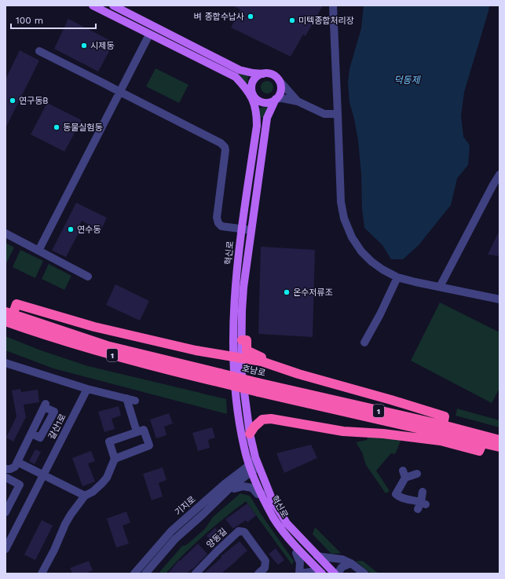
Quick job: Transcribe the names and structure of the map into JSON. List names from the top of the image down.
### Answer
{
  "streets": {
    "highway": ["1", "호남로"],
    "main road": ["혁신로"],
    "street": ["갈산1로", "기지로", "양동길"]
  },
  "crossings": [
    ["혁신로", "기지로"]
  ],
  "water": ["덕동제"],
  "places": [
    "벼 종합수납사",
    "미텍종합처리장",
    "시제동",
    "연구동B",
    "동물실험동",
    "연수동",
    "온수저류조"
  ],
  "scale_bar": "100 m"
}
